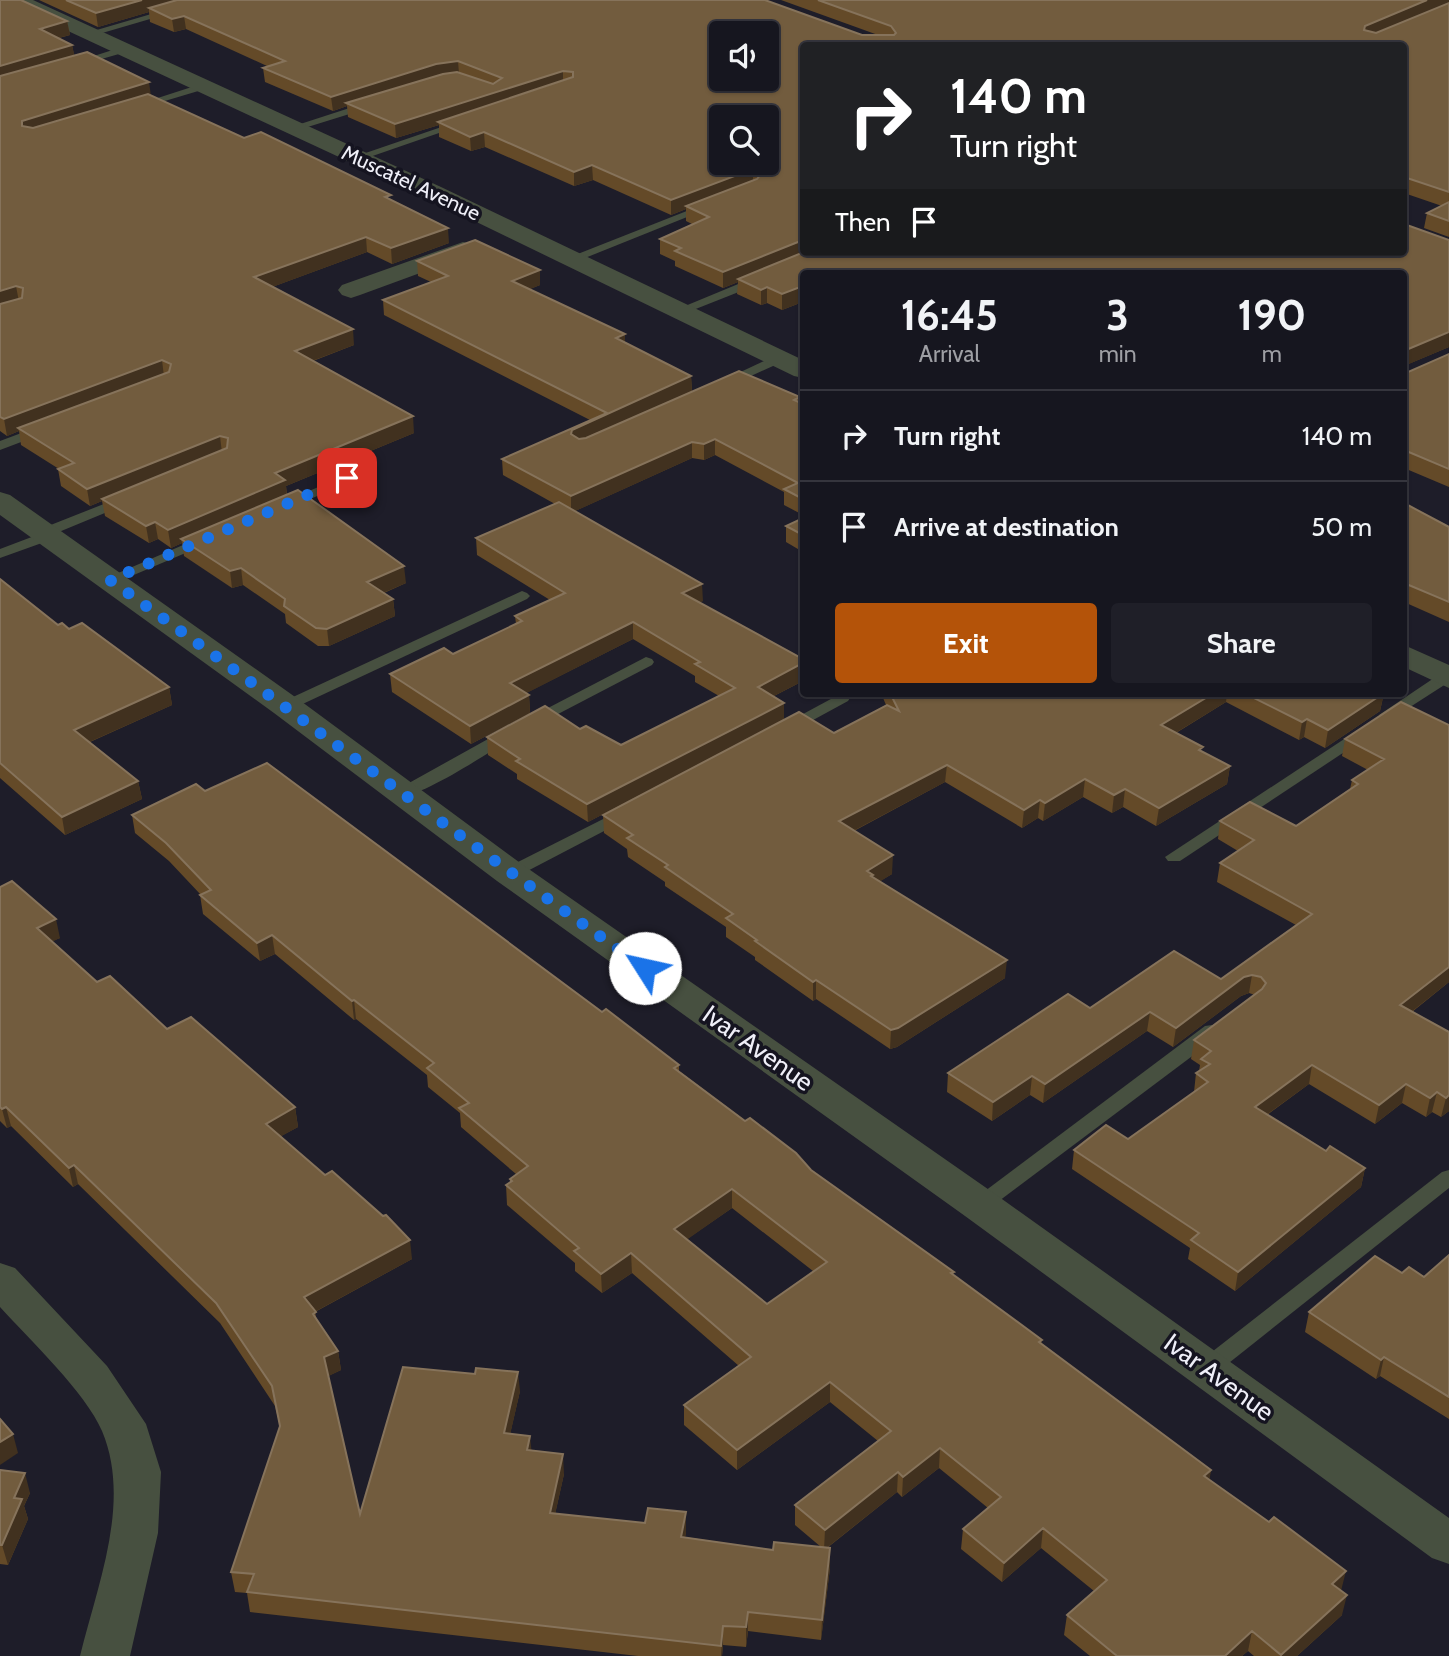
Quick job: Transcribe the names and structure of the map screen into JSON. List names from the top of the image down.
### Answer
{
  "streets": {
    "street": ["Muscatel Avenue", "Ivar Avenue"]
  },
  "page": {
    "turn": ["140 m", "Turn right"],
    "then": "Then",
    "eta": [
      "16:45",
      "Arrival",
      "3",
      "min",
      "190",
      "m"
    ],
    "list": [
      {
        "name": "Turn right",
        "value": "140 m"
      },
      {
        "name": "Arrive at destination",
        "value": "50 m"
      }
    ],
    "buttons": ["Exit", "Share"]
  }
}
